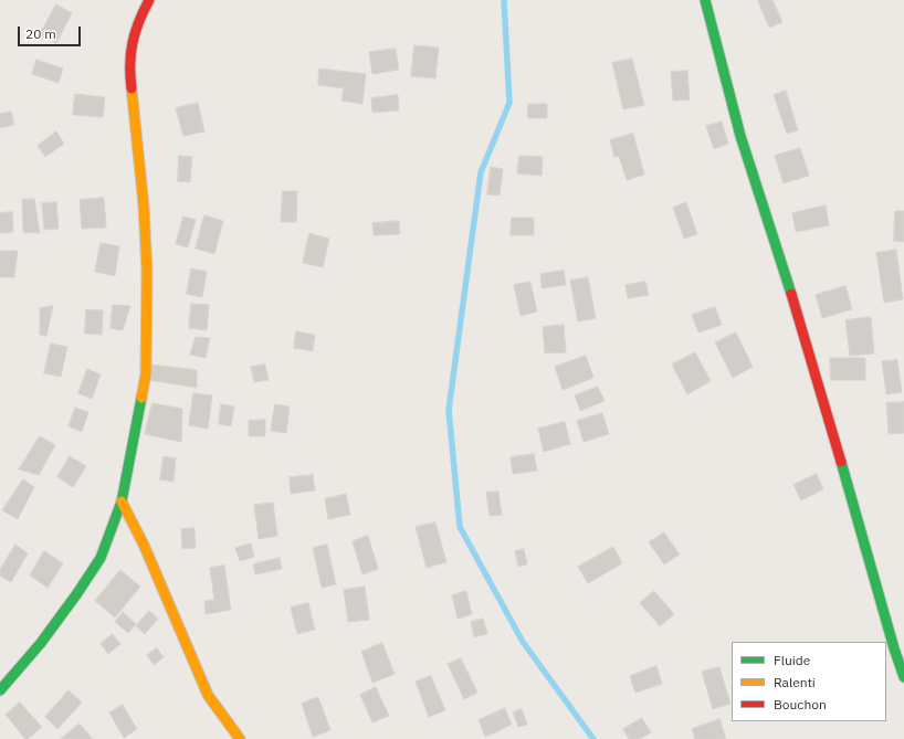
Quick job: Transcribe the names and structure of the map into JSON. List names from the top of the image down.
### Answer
{
  "legend": ["Fluide", "Ralenti", "Bouchon"],
  "scale_bar": "20 m"
}
